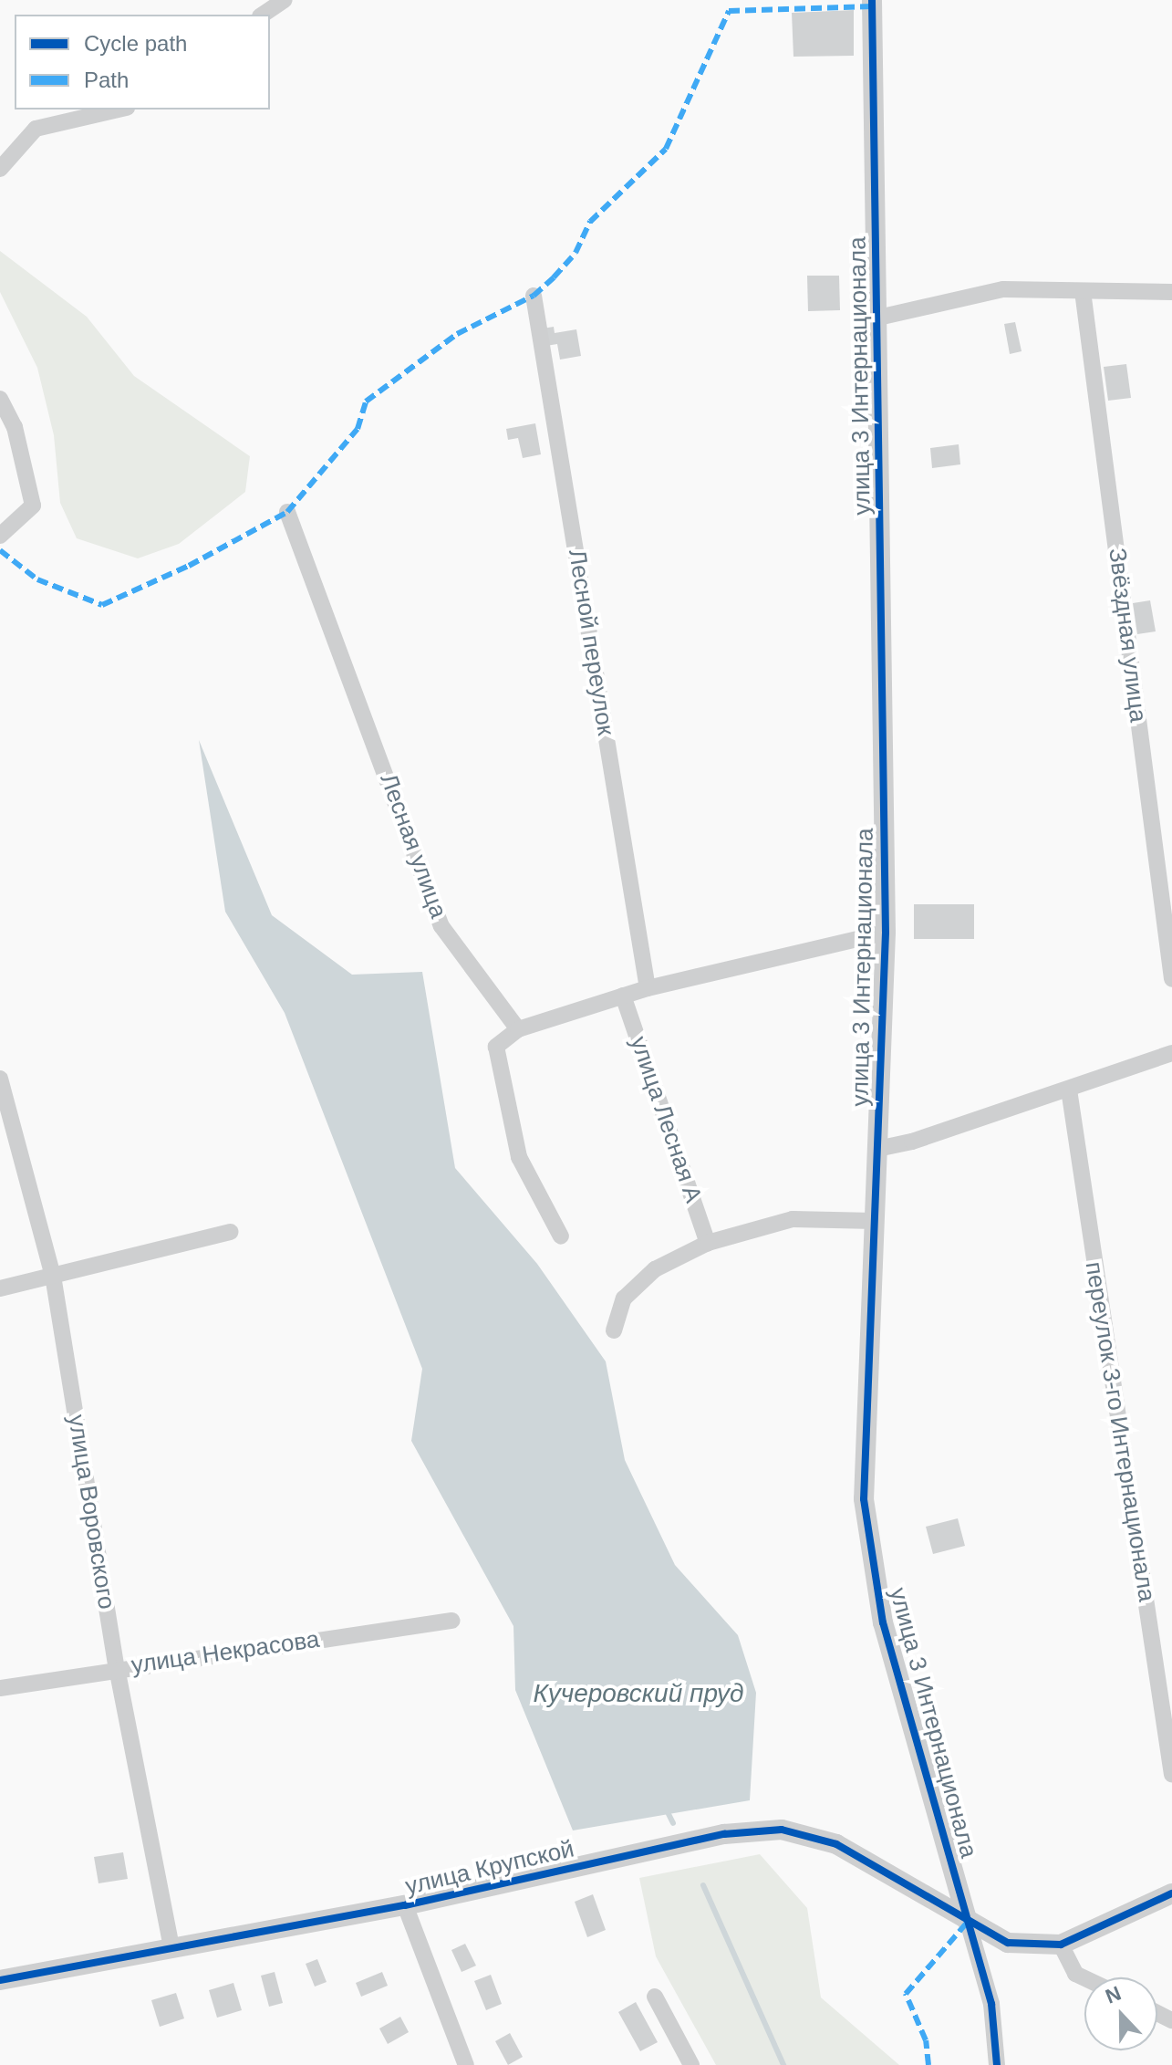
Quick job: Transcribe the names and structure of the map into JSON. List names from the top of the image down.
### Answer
{
  "streets": {
    "street": [
      "улица 3 Интернационала",
      "Звёздная улица",
      "Лесной переулок",
      "Лесная улица",
      "улица Лесная А",
      "переулок 3-го Интернационала",
      "улица Воровского",
      "улица Некрасова",
      "улица Крупской"
    ]
  },
  "crossings": [
    ["улица 3 Интернационала", "улица Крупской"],
    ["улица Воровского", "улица Некрасова"],
    ["улица Воровского", "улица Крупской"]
  ],
  "water": ["Кучеровский пруд"],
  "legend": ["Cycle path", "Path"],
  "north": "top"
}
